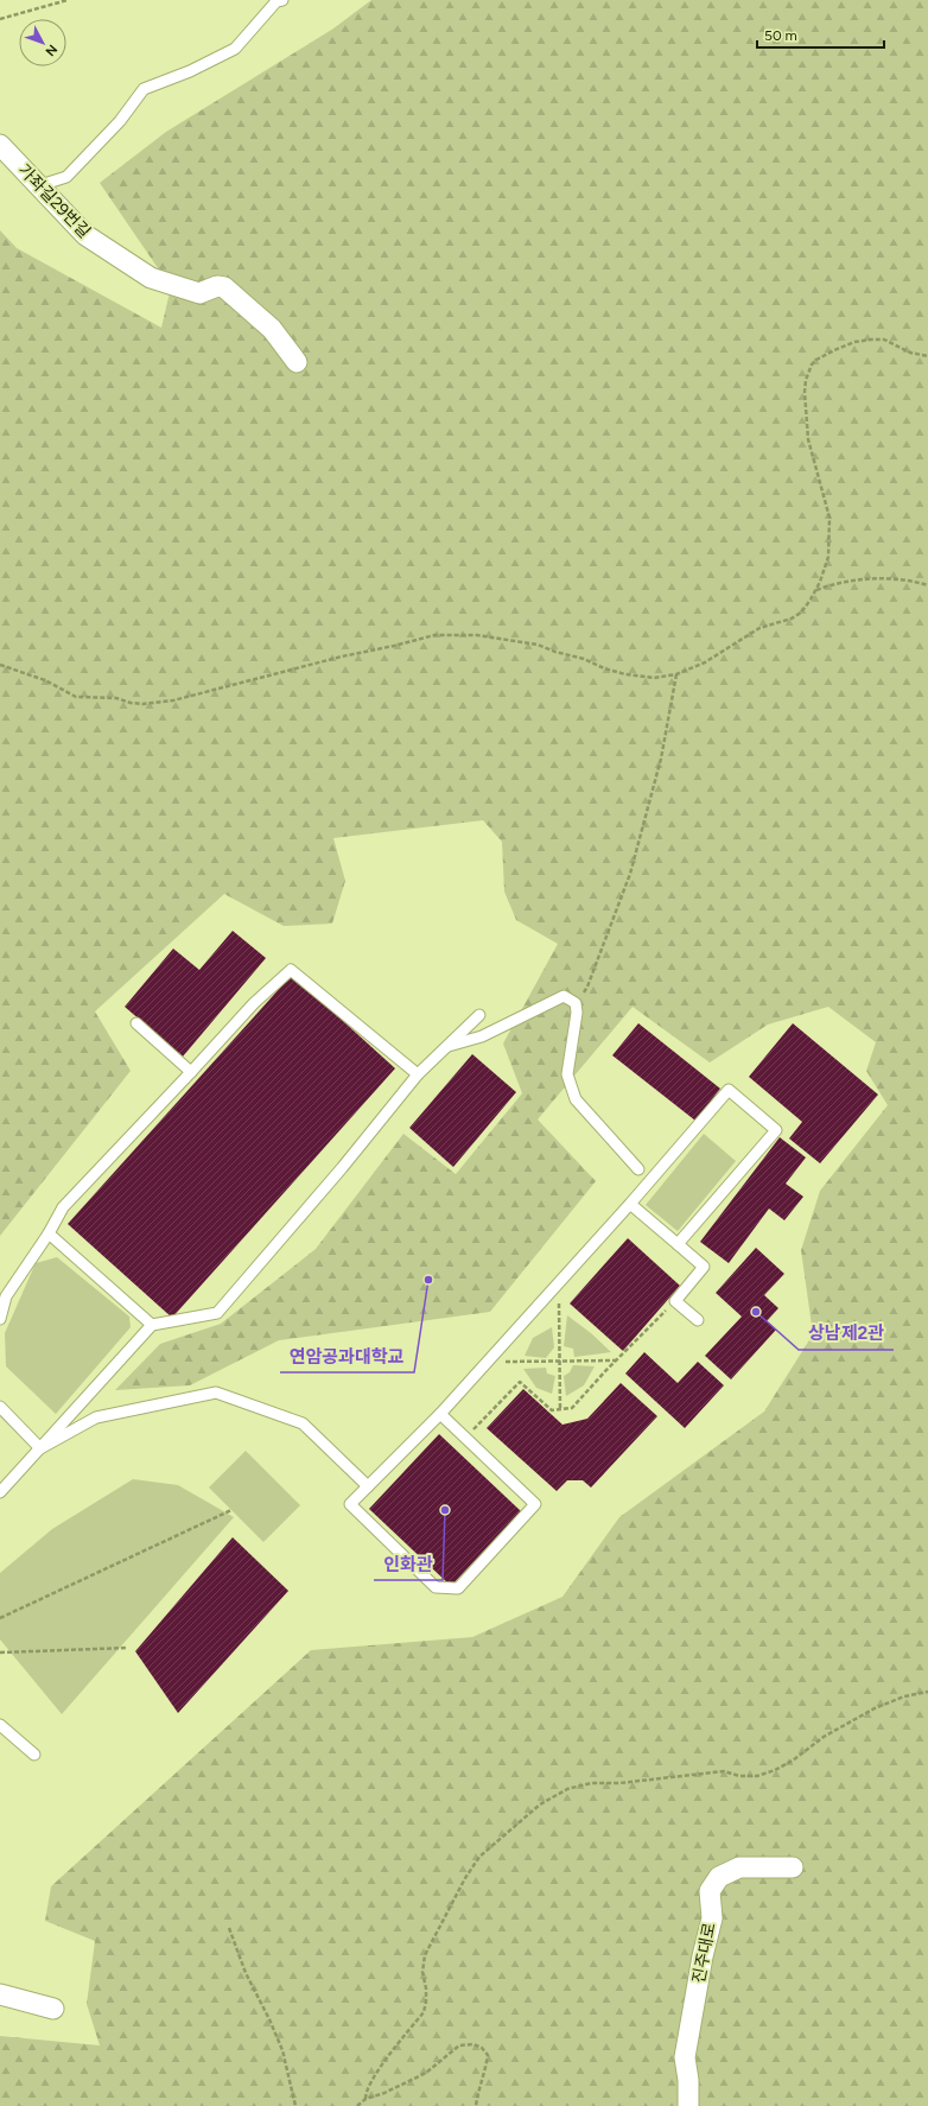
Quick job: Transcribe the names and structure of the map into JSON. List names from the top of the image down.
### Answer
{
  "streets": {
    "street": ["가좌길29번길", "진주대로"]
  },
  "places": ["연암공과대학교", "상남제2관", "인화관"],
  "scale_bar": "50 m",
  "north": "bottom right"
}
